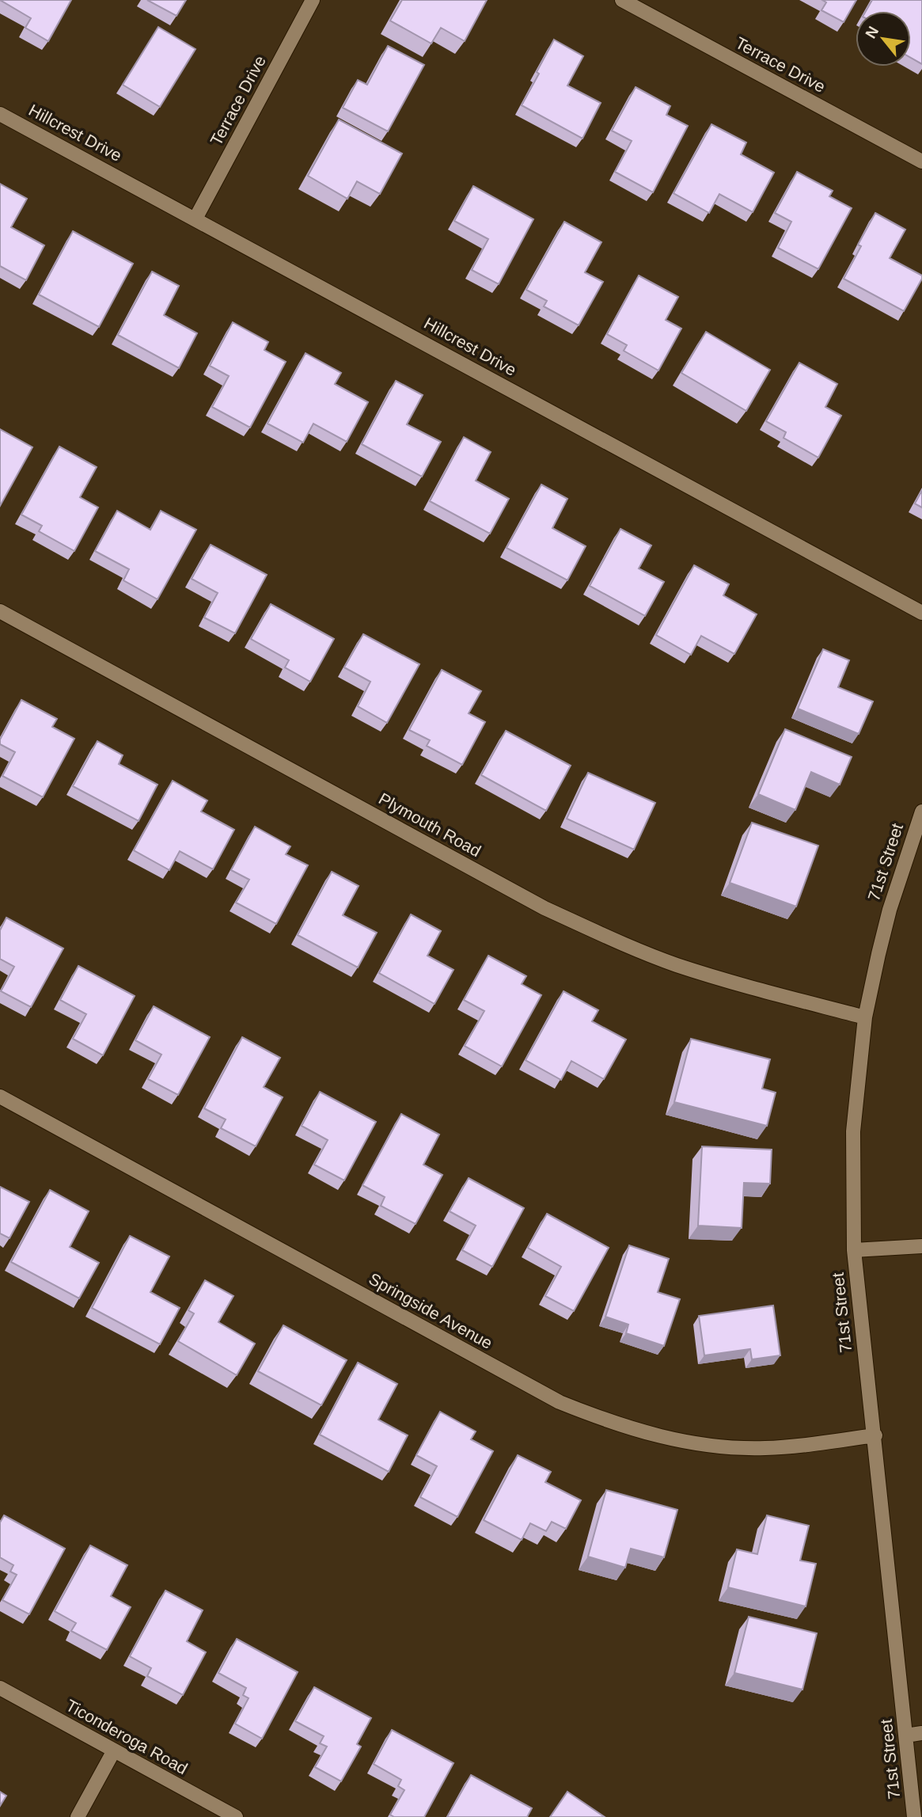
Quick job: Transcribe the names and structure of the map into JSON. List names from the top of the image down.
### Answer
{
  "streets": {
    "street": [
      "Terrace Drive",
      "Hillcrest Drive",
      "Plymouth Road",
      "71st Street",
      "Springside Avenue",
      "Ticonderoga Road"
    ]
  },
  "crossings": [
    ["Terrace Drive", "Hillcrest Drive"],
    ["Plymouth Road", "71st Street"],
    ["71st Street", "Springside Avenue"]
  ],
  "north": "top left"
}
